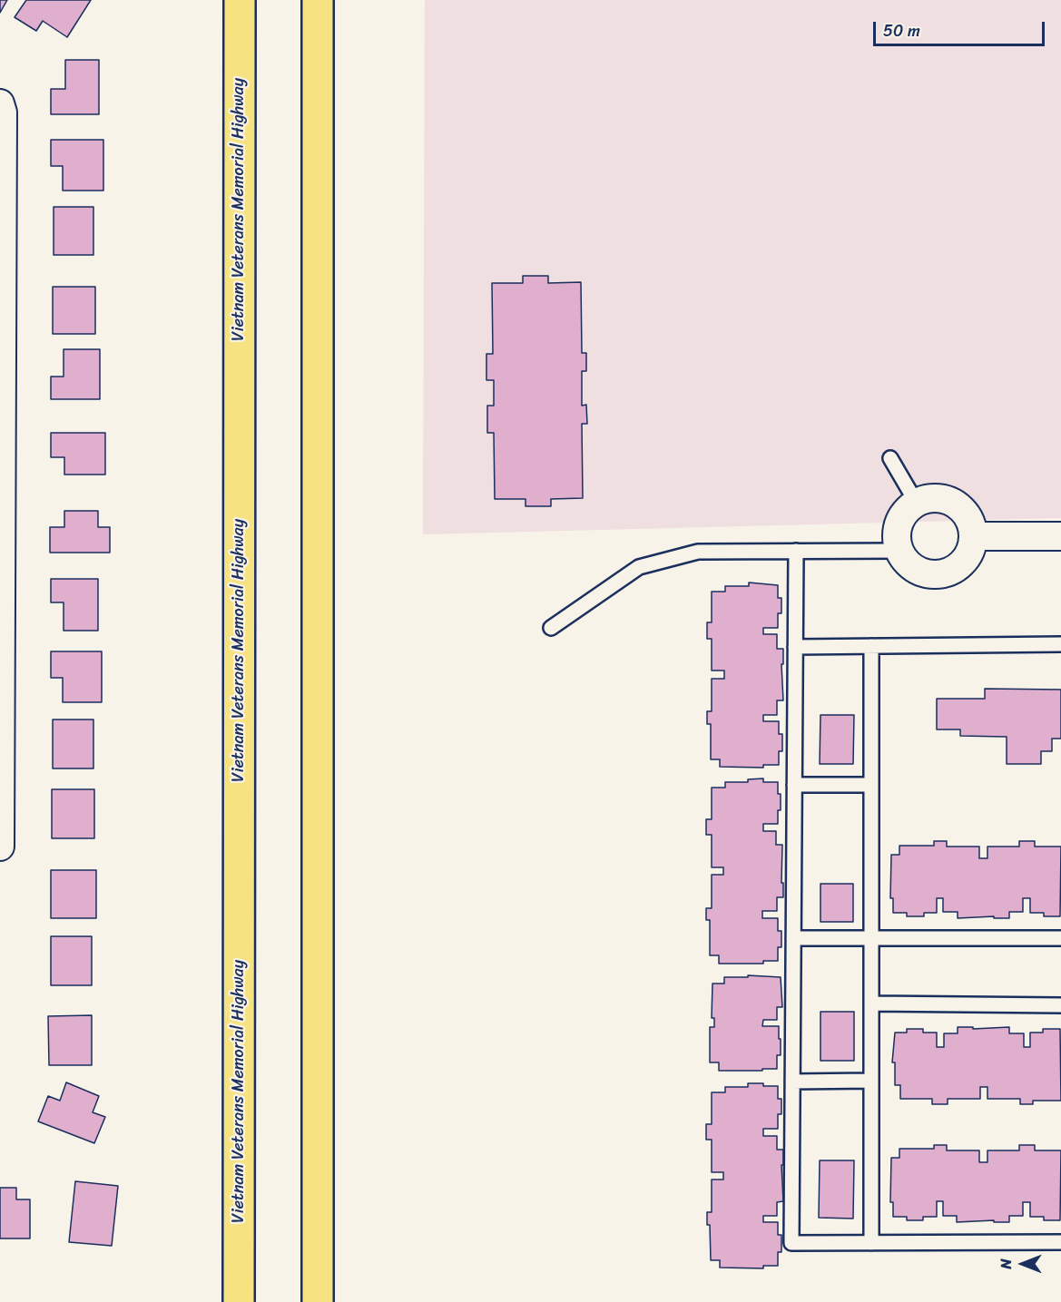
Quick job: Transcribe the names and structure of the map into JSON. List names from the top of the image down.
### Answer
{
  "streets": {
    "highway": ["Vietnam Veterans Memorial Highway"]
  },
  "scale_bar": "50 m",
  "north": "left"
}
